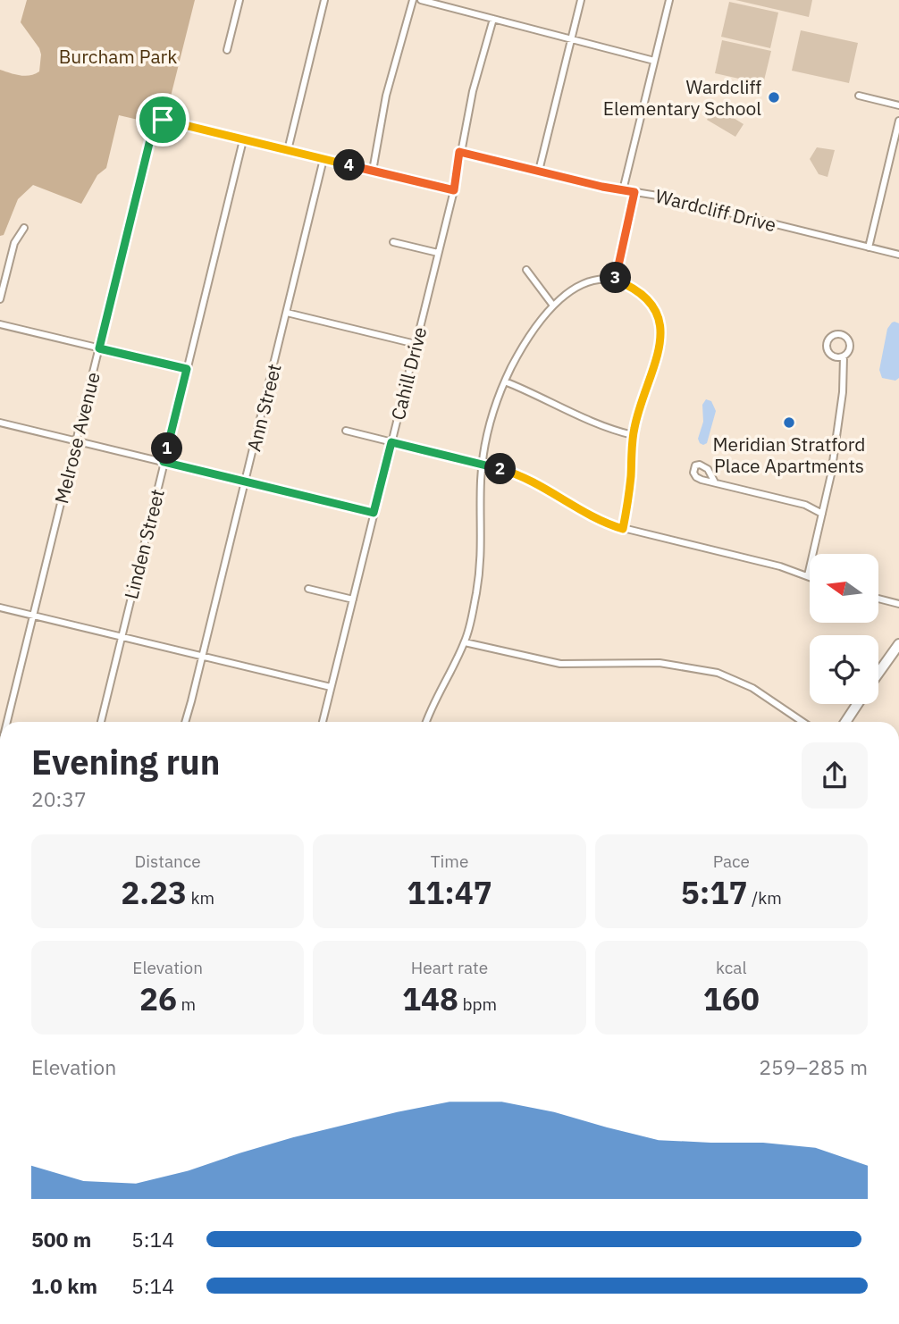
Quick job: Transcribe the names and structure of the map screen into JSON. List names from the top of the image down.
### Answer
{
  "streets": {
    "street": [
      "Wardcliff Drive",
      "Cahill Drive",
      "Ann Street",
      "Melrose Avenue",
      "Linden Street"
    ]
  },
  "crossings": [
    ["Wardcliff Drive", "Cahill Drive"],
    ["Melrose Avenue", "Linden Street"]
  ],
  "parks": ["Burcham Park"],
  "places": ["Wardcliff Elementary School", "Meridian Stratford Place Apartments"],
  "north": "left",
  "page": {
    "pins": [
      "4",
      "3",
      "1",
      "2"
    ],
    "heading": ["Evening run", "20:37"],
    "stats": [
      ["Distance", "2.23 km"],
      ["Time", "11:47"],
      ["Pace", "5:17 /km"],
      ["Elevation", "26 m"],
      ["Heart rate", "148 bpm"],
      ["kcal", "160"]
    ],
    "chart": ["Elevation", "259–285 m"],
    "list": [
      {
        "name": "500 m",
        "note": "5:14"
      },
      {
        "name": "1.0 km",
        "note": "5:14"
      }
    ]
  }
}
